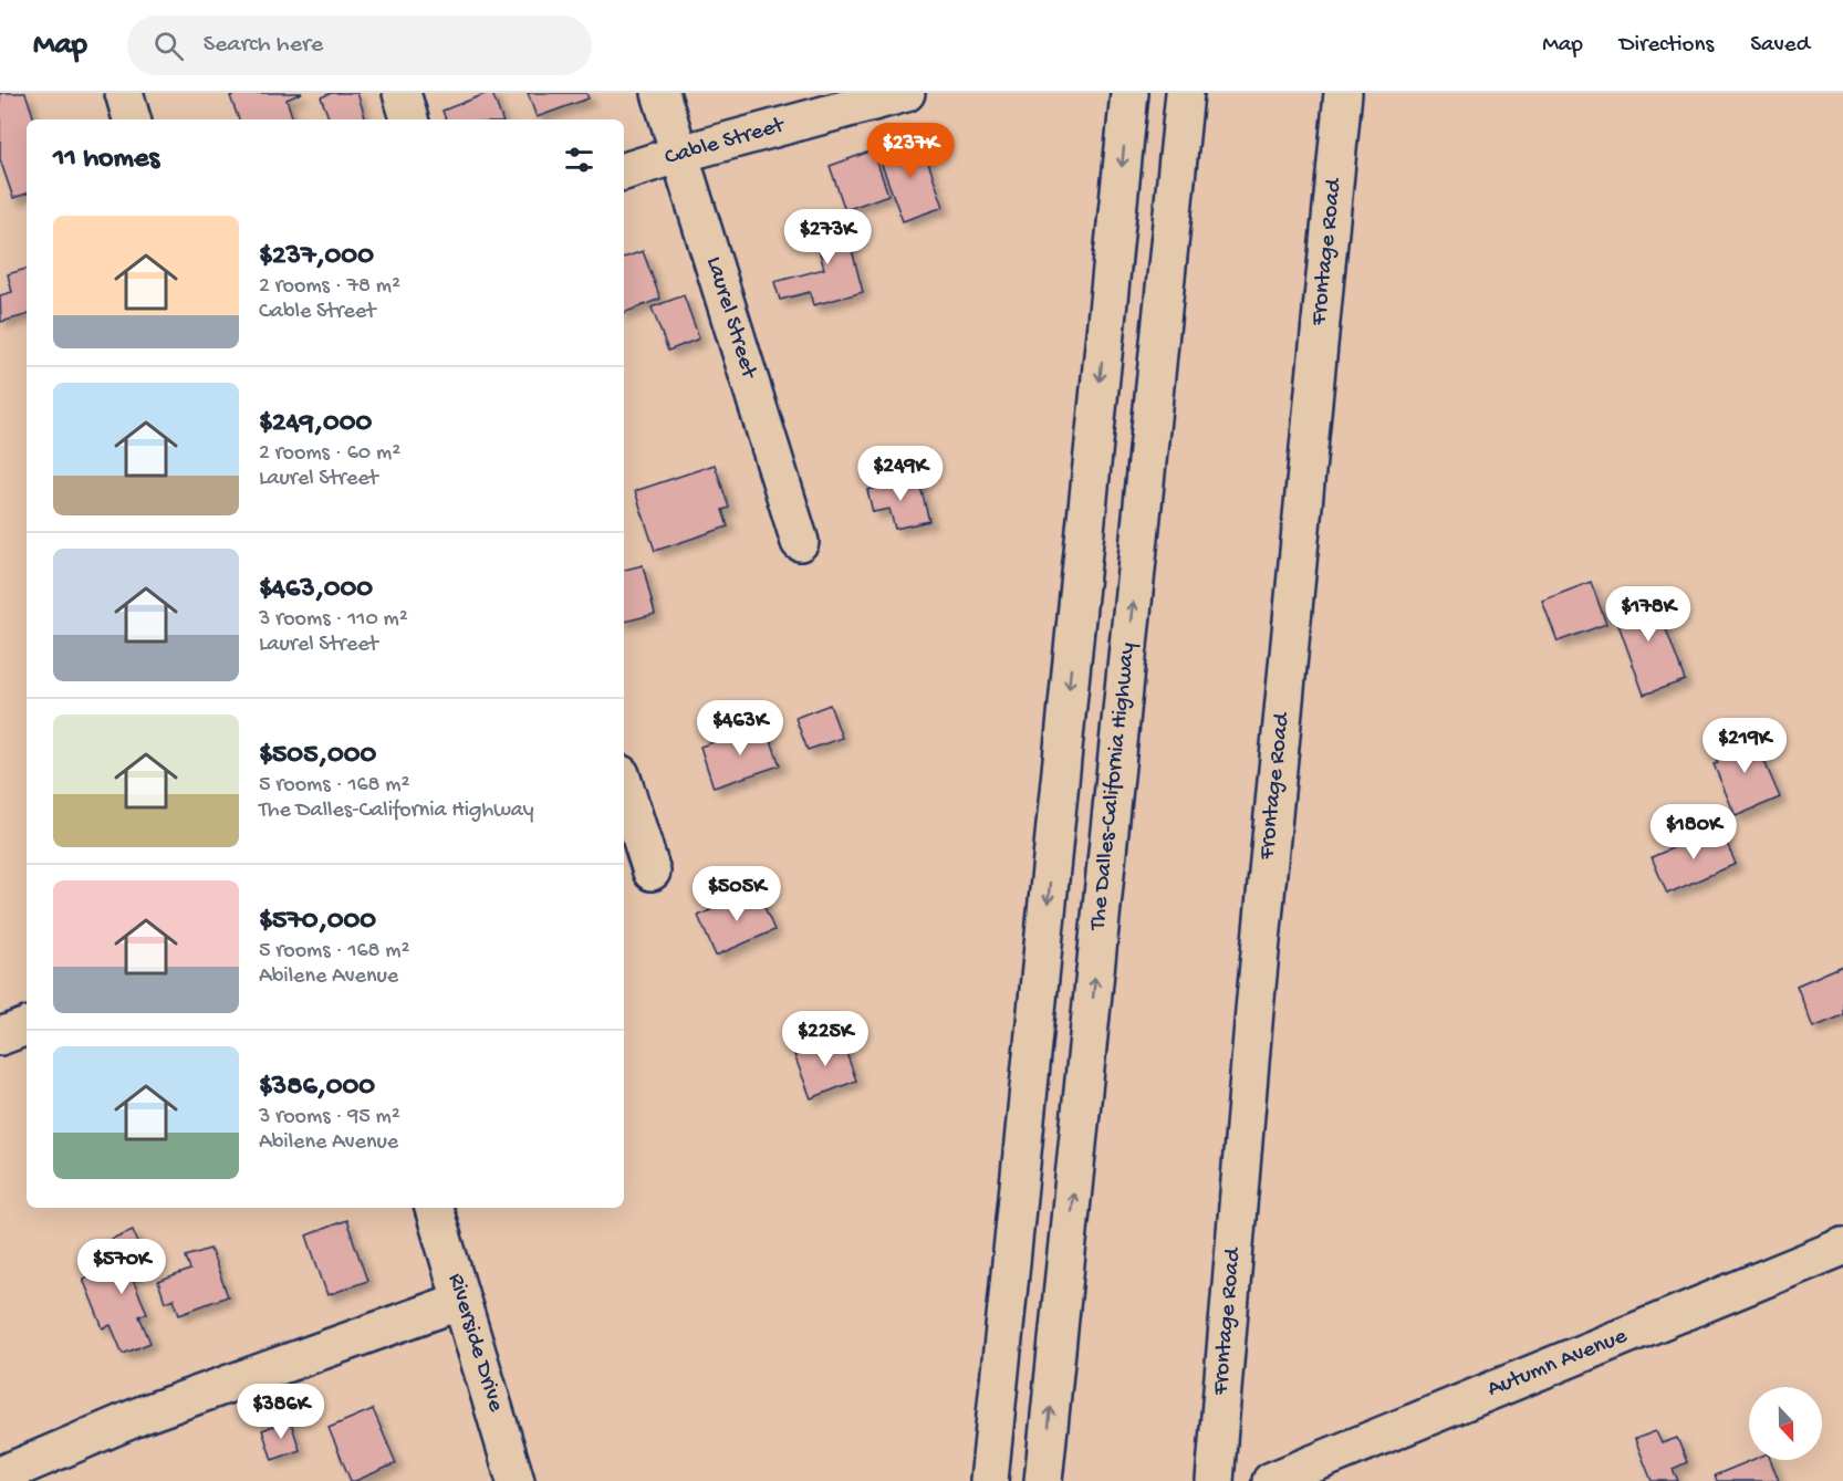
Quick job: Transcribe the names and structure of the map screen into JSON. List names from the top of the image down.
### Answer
{
  "streets": {
    "main road": [
      "Cable Street",
      "Frontage Road",
      "Laurel Street",
      "The Dalles-California Highway",
      "Riverside Drive",
      "Autumn Avenue"
    ]
  },
  "crossings": [
    ["Cable Street", "Laurel Street"]
  ],
  "north": "bottom",
  "page": {
    "header": "Map",
    "search": "Search here",
    "nav": ["Map", "Directions", "Saved"],
    "heading": "11 homes",
    "price": [
      "$237K",
      "$273K",
      "$249K",
      "$178K",
      "$463K",
      "$219K",
      "$180K",
      "$505K",
      "$225K",
      "$570K",
      "$386K"
    ],
    "list": [
      {
        "name": "$237,000",
        "note": "2 rooms · 78 m² · Cable Street"
      },
      {
        "name": "$249,000",
        "note": "2 rooms · 60 m² · Laurel Street"
      },
      {
        "name": "$463,000",
        "note": "3 rooms · 110 m² · Laurel Street"
      },
      {
        "name": "$505,000",
        "note": "5 rooms · 168 m² · The Dalles-California Highway"
      },
      {
        "name": "$570,000",
        "note": "5 rooms · 168 m² · Abilene Avenue"
      },
      {
        "name": "$386,000",
        "note": "3 rooms · 95 m² · Abilene Avenue"
      }
    ]
  }
}
